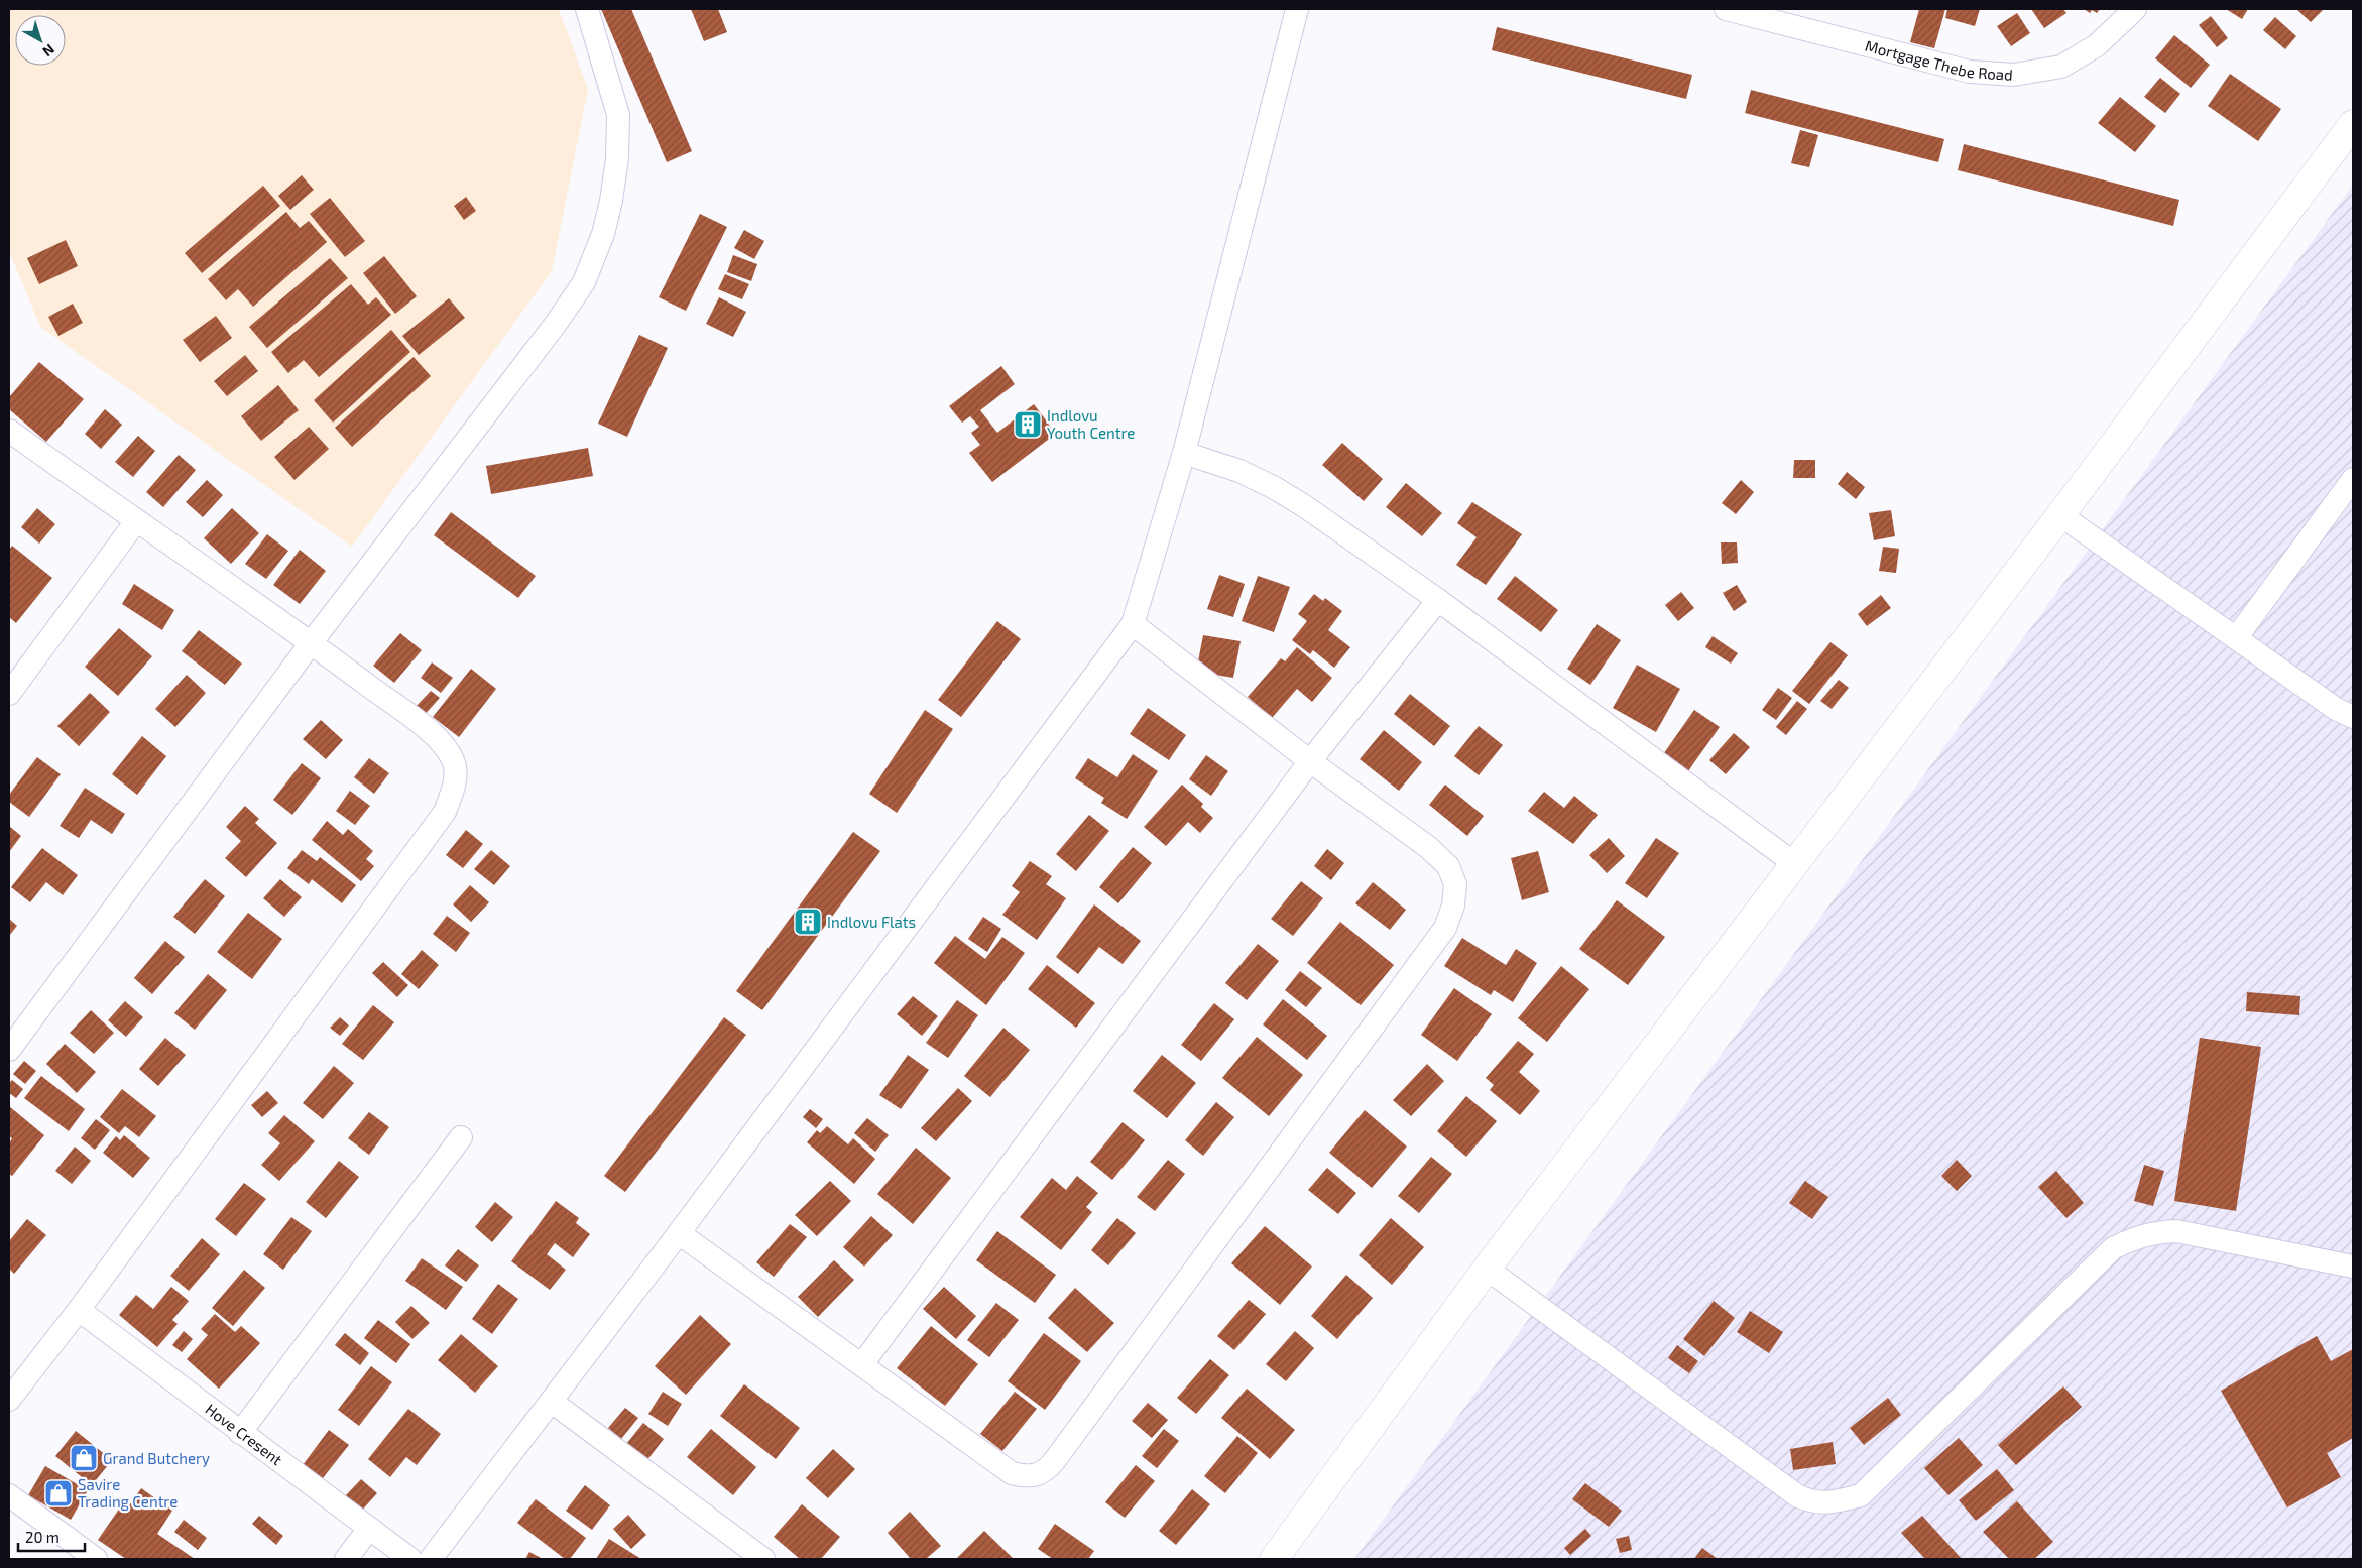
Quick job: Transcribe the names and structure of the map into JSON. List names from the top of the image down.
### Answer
{
  "streets": {
    "street": ["Mortgage Thebe Road", "Hove Cresent"]
  },
  "places": {
    "building": ["Indlovu Youth Centre", "Indlovu Flats"],
    "shop": ["Grand Butchery", "Savire Trading Centre"]
  },
  "scale_bar": "20 m",
  "north": "bottom right"
}
